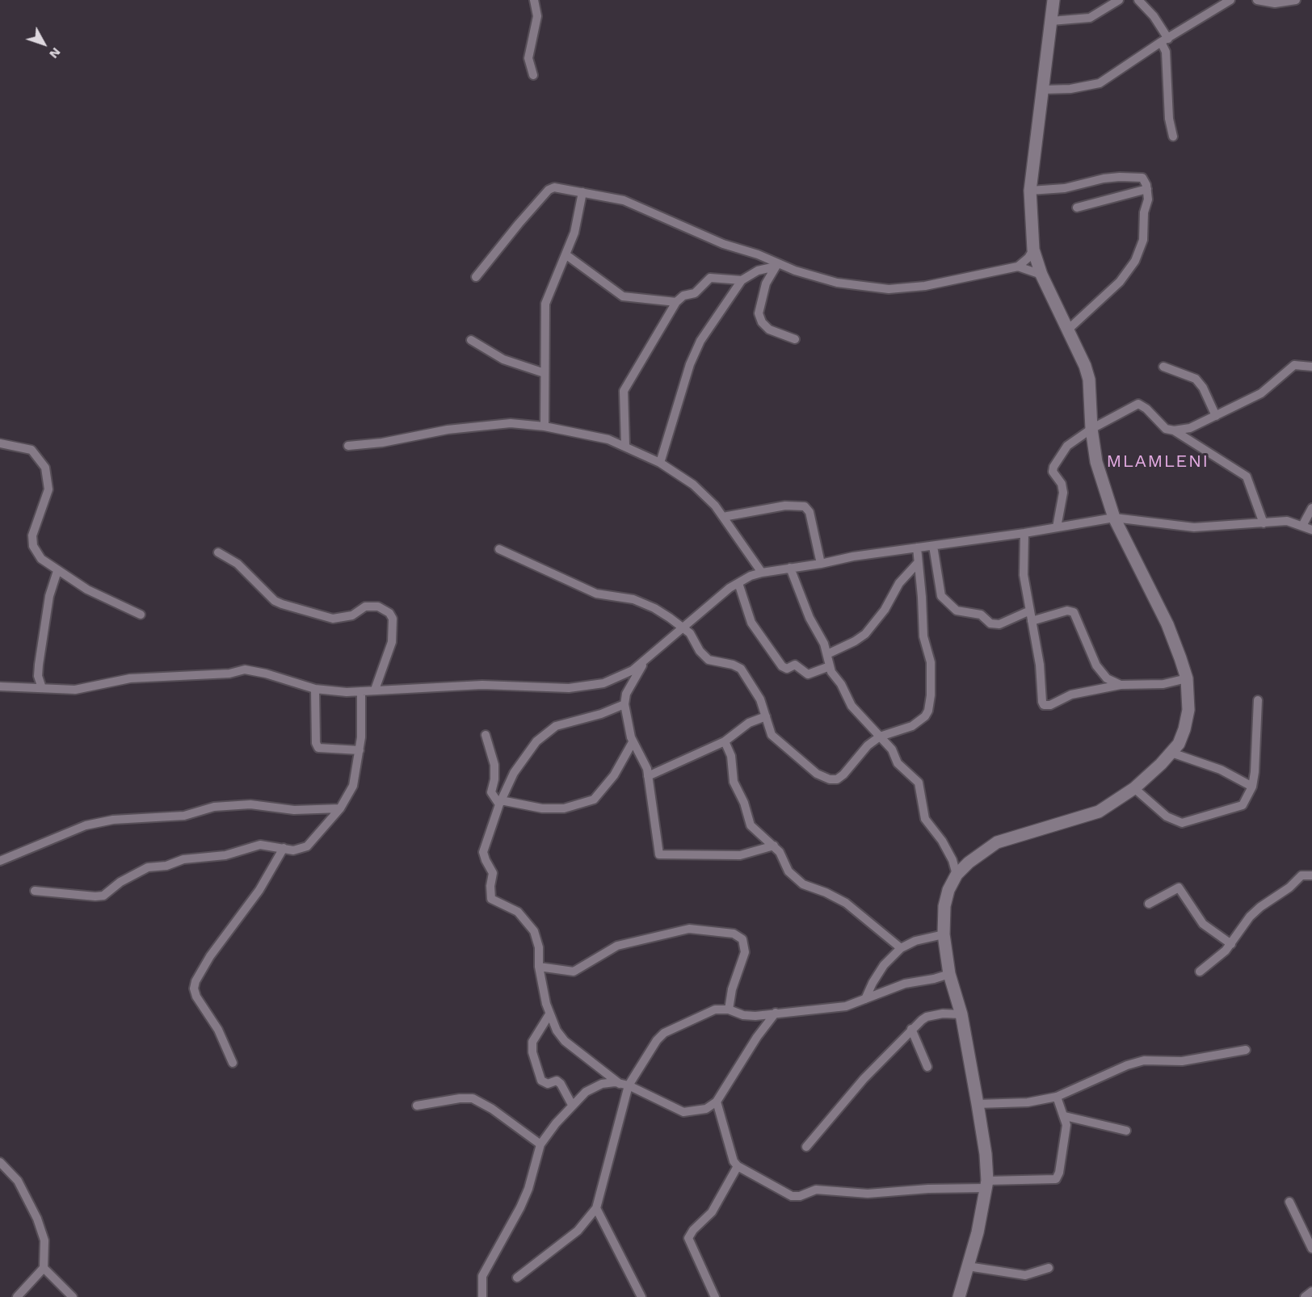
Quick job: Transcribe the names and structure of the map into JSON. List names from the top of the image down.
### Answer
{
  "districts": ["MLAMLENI"],
  "north": "bottom right"
}
